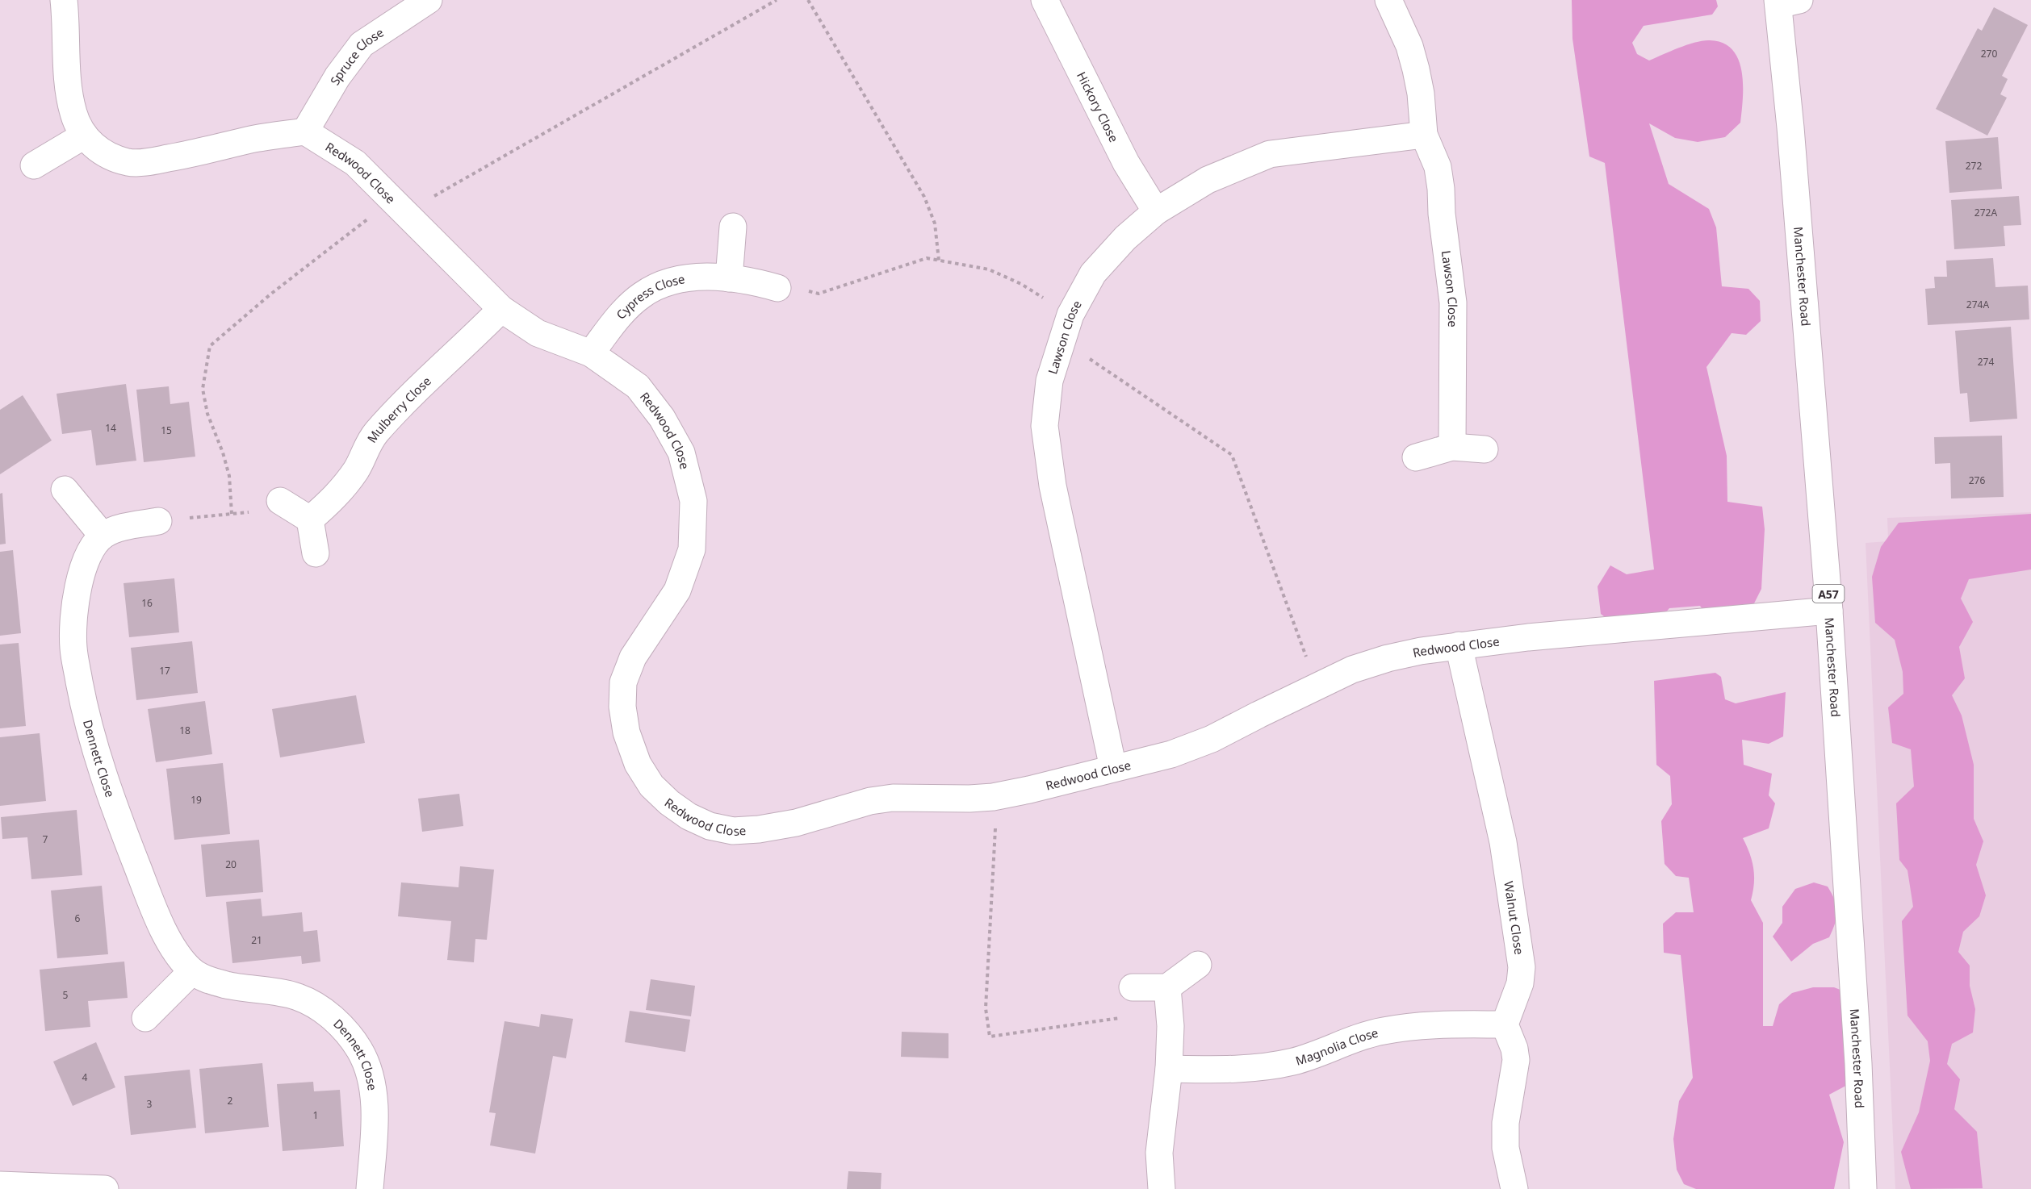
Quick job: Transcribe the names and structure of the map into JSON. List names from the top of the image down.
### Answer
{
  "streets": {
    "street": [
      "Spruce Close",
      "Hickory Close",
      "Redwood Close",
      "Manchester Road",
      "Lawson Close",
      "Cypress Close",
      "Mulberry Close",
      "A57",
      "Dennett Close",
      "Walnut Close",
      "Magnolia Close"
    ]
  },
  "crossings": [
    ["Spruce Close", "Redwood Close"],
    ["Hickory Close", "Lawson Close"],
    ["Redwood Close", "Manchester Road"],
    ["Redwood Close", "Lawson Close"],
    ["Redwood Close", "Cypress Close"],
    ["Redwood Close", "Mulberry Close"],
    ["Redwood Close", "Walnut Close"],
    ["Walnut Close", "Magnolia Close"]
  ],
  "house_numbers": [
    "270",
    "272",
    "272A",
    "274A",
    "274",
    "14",
    "15",
    "276",
    "16",
    "17",
    "18",
    "19",
    "7",
    "20",
    "6",
    "21",
    "5",
    "4",
    "2",
    "3",
    "1"
  ]
}
